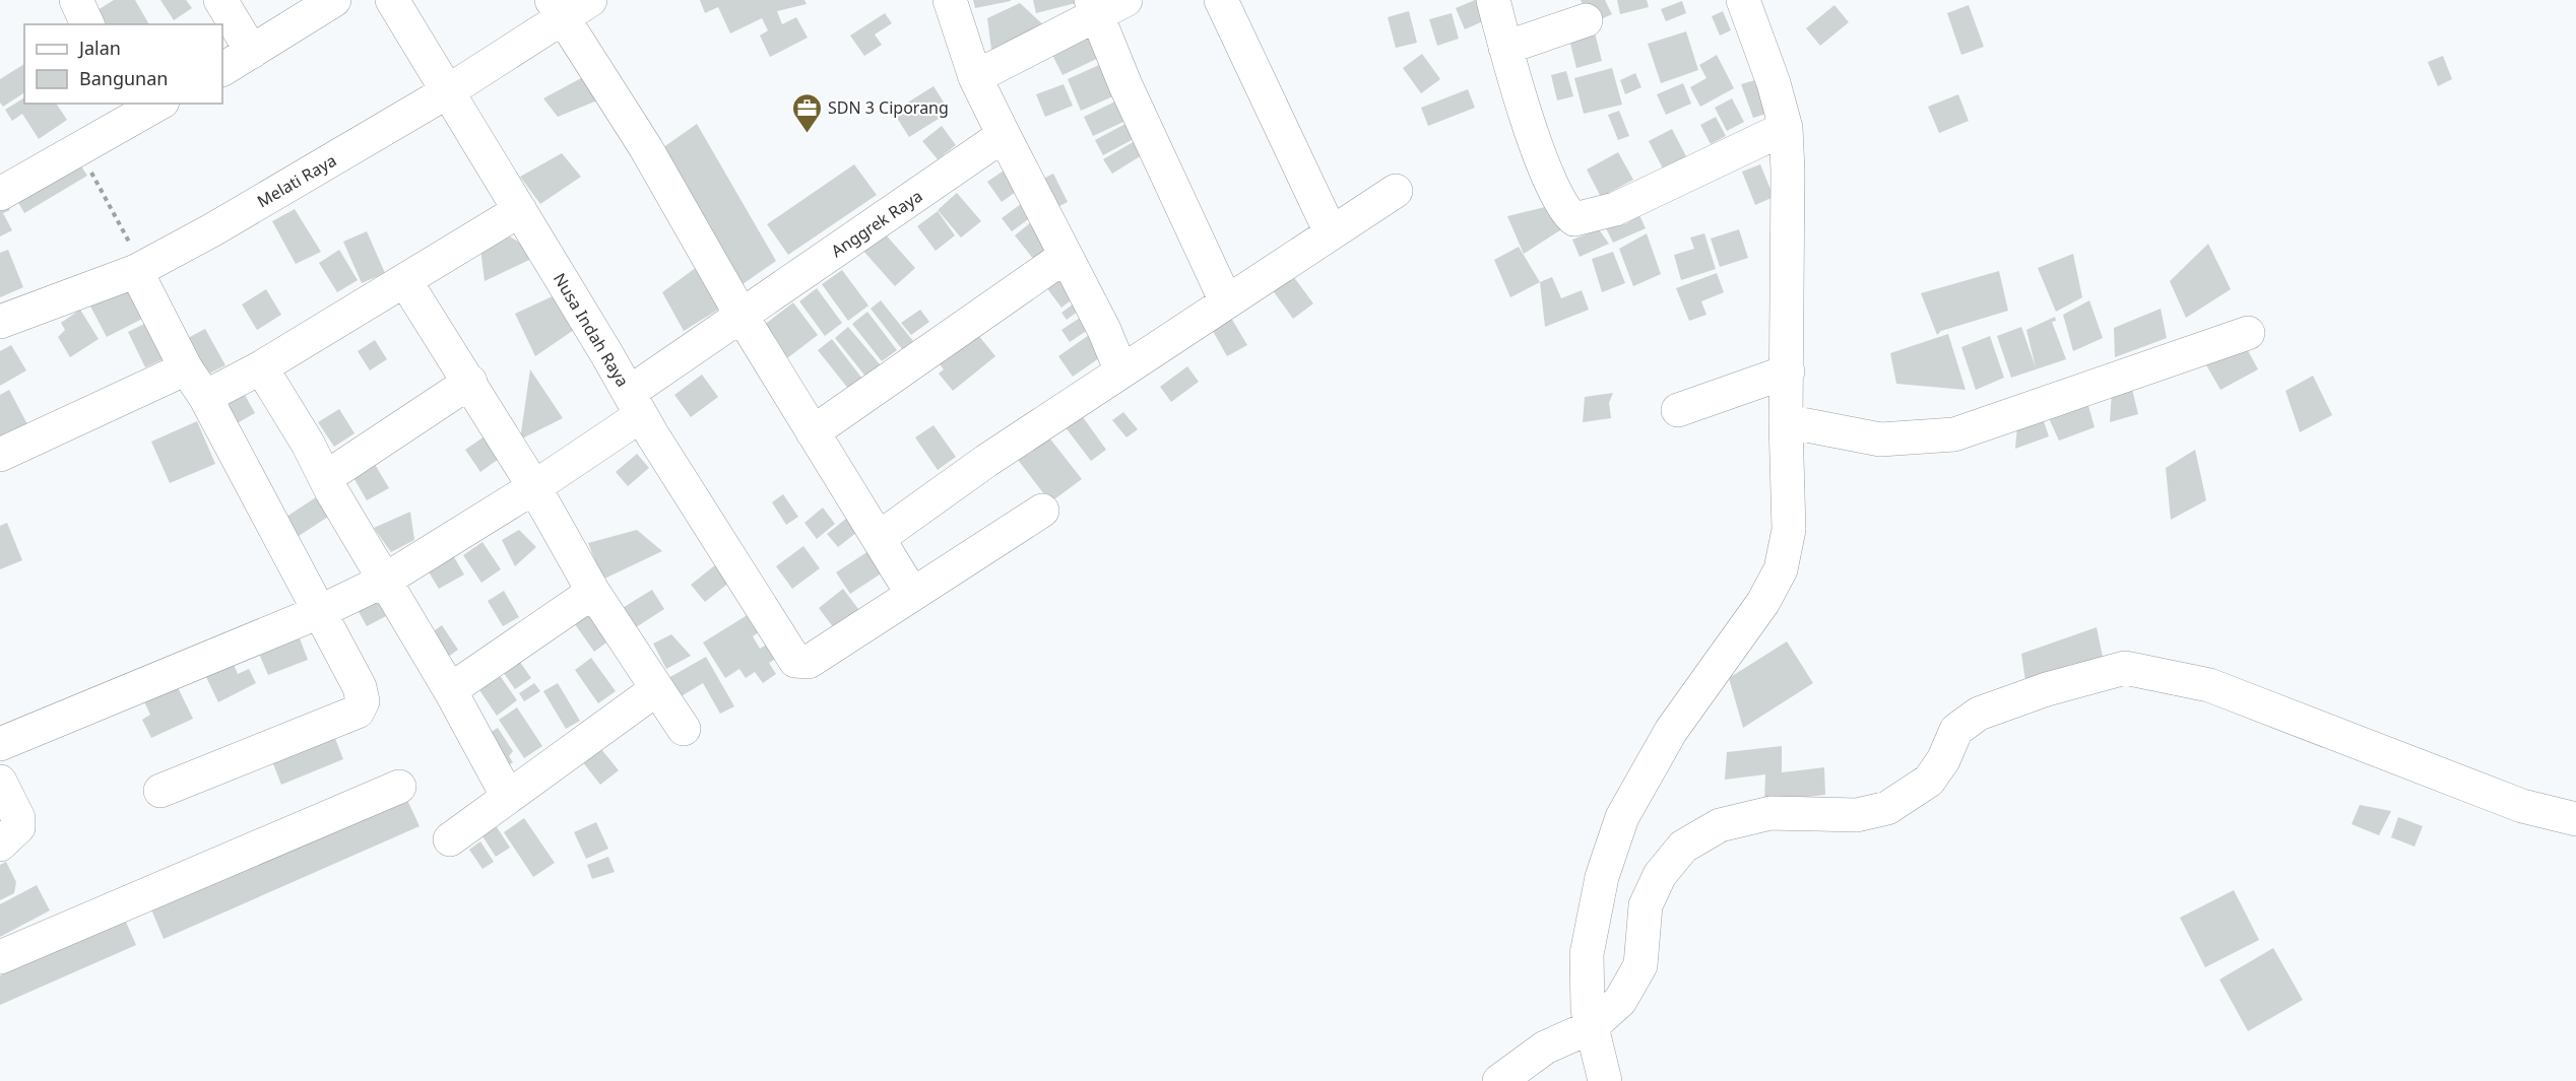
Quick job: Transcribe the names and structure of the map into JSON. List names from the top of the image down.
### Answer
{
  "streets": {
    "street": ["Melati Raya", "Anggrek Raya", "Nusa Indah Raya"]
  },
  "crossings": [
    ["Melati Raya", "Nusa Indah Raya"],
    ["Anggrek Raya", "Nusa Indah Raya"]
  ],
  "places": {
    "office": ["SDN 3 Ciporang"]
  },
  "legend": ["Jalan", "Bangunan"]
}
